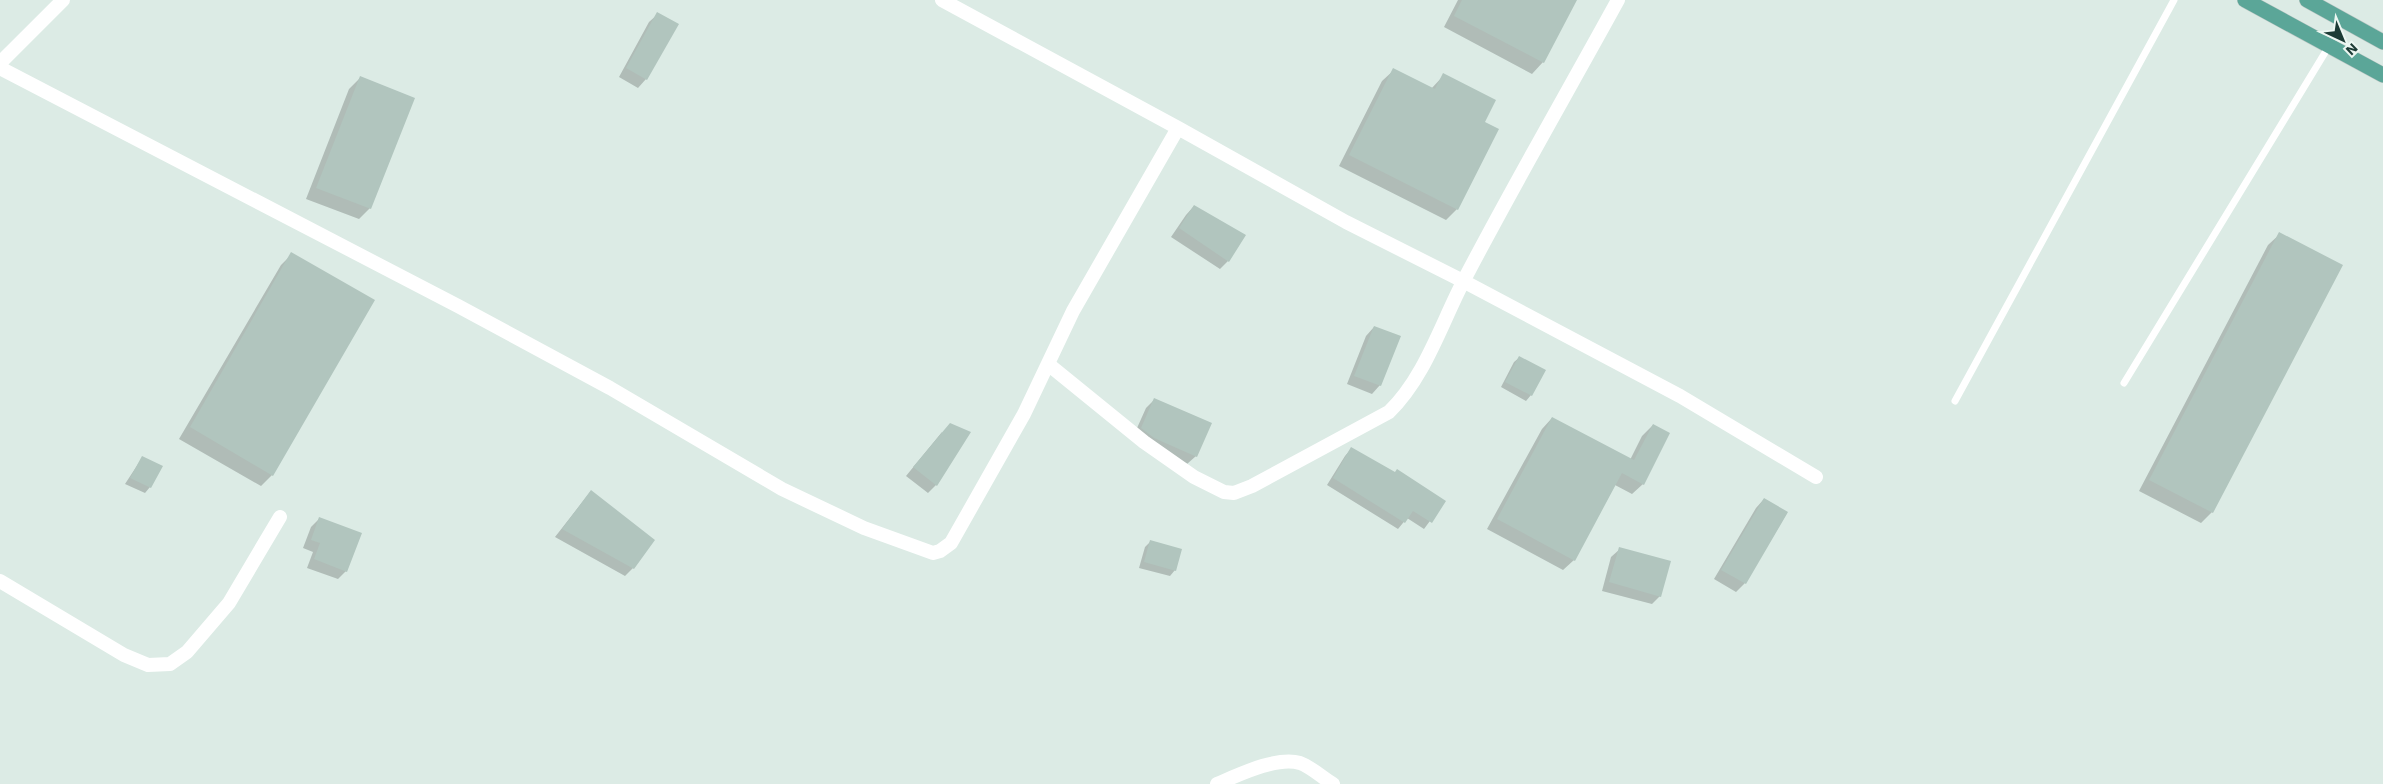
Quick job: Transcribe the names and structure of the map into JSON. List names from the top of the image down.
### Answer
{
  "north": "bottom right"
}
